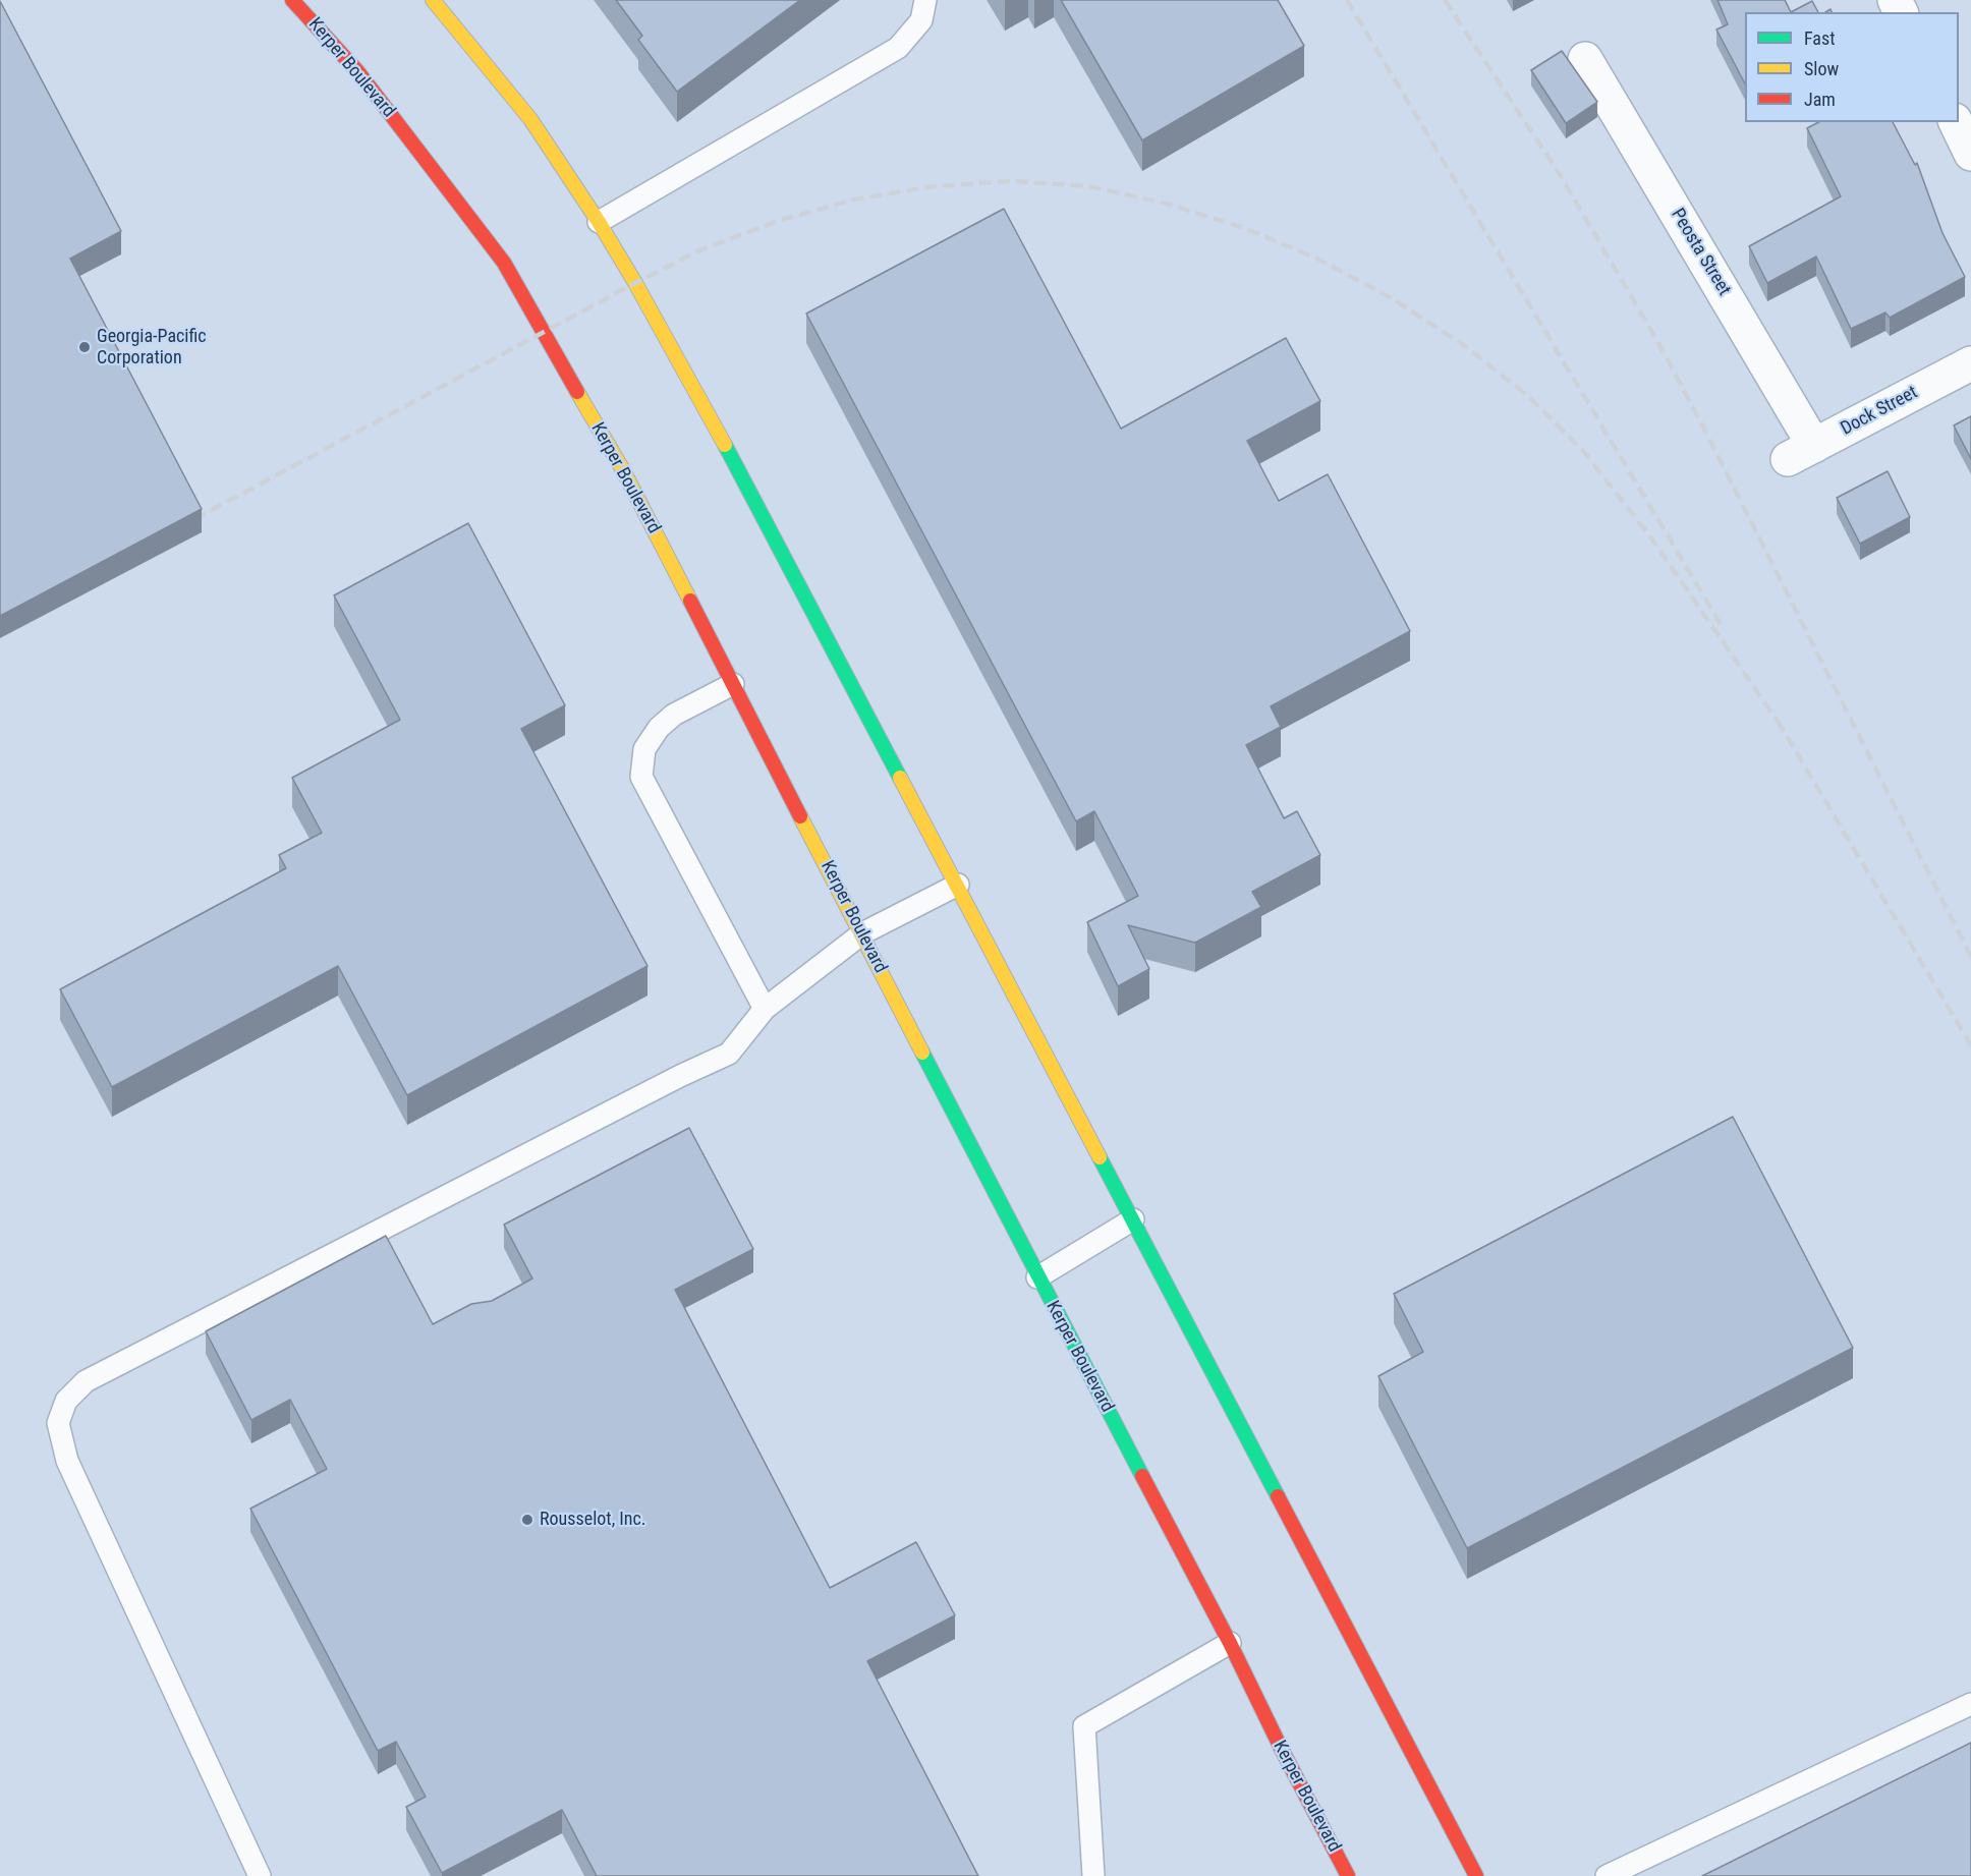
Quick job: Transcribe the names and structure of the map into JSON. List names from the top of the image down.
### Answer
{
  "streets": {
    "street": ["Kerper Boulevard", "Peosta Street", "Dock Street"]
  },
  "crossings": [
    ["Peosta Street", "Dock Street"]
  ],
  "places": ["Georgia-Pacific Corporation", "Rousselot, Inc."],
  "legend": ["Fast", "Slow", "Jam"]
}
